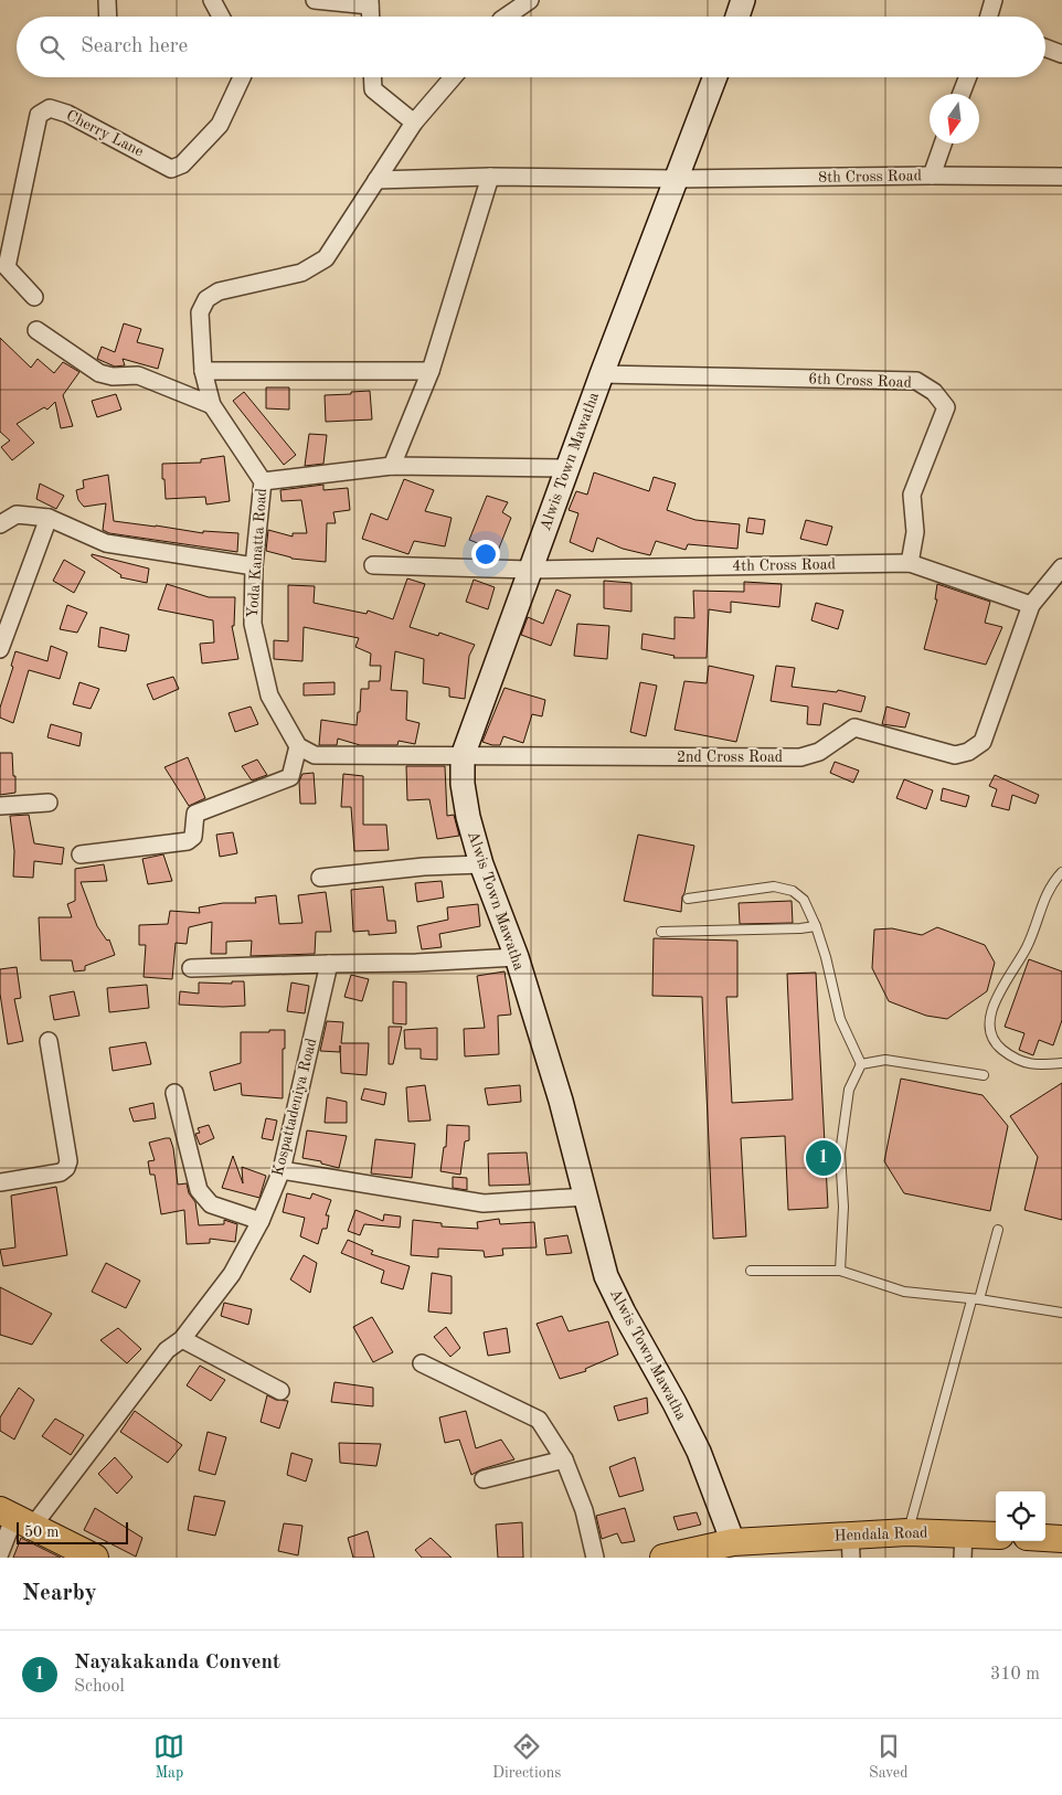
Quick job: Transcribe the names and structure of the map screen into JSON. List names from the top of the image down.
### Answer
{
  "streets": {
    "main road": ["Hendala Road"],
    "street": [
      "Cherry Lane",
      "8th Cross Road",
      "6th Cross Road",
      "Alwis Town Mawatha",
      "Yoda Kanatta Road",
      "4th Cross Road",
      "2nd Cross Road",
      "Kospattadeniya Road"
    ]
  },
  "crossings": [
    ["8th Cross Road", "Alwis Town Mawatha"],
    ["8th Cross Road", "Yoda Kanatta Road"],
    ["6th Cross Road", "Alwis Town Mawatha"],
    ["6th Cross Road", "4th Cross Road"],
    ["Alwis Town Mawatha", "4th Cross Road"],
    ["Alwis Town Mawatha", "2nd Cross Road"],
    ["Alwis Town Mawatha", "Hendala Road"],
    ["4th Cross Road", "2nd Cross Road"]
  ],
  "scale_bar": "50 m",
  "north": "bottom",
  "page": {
    "search": "Search here",
    "pins": "1",
    "scale": "50 m",
    "heading": "Nearby",
    "list": [
      {
        "mark": "1",
        "name": "Nayakakanda Convent",
        "note": "School",
        "value": "310 m"
      }
    ],
    "nav": ["Map", "Directions", "Saved"]
  }
}
